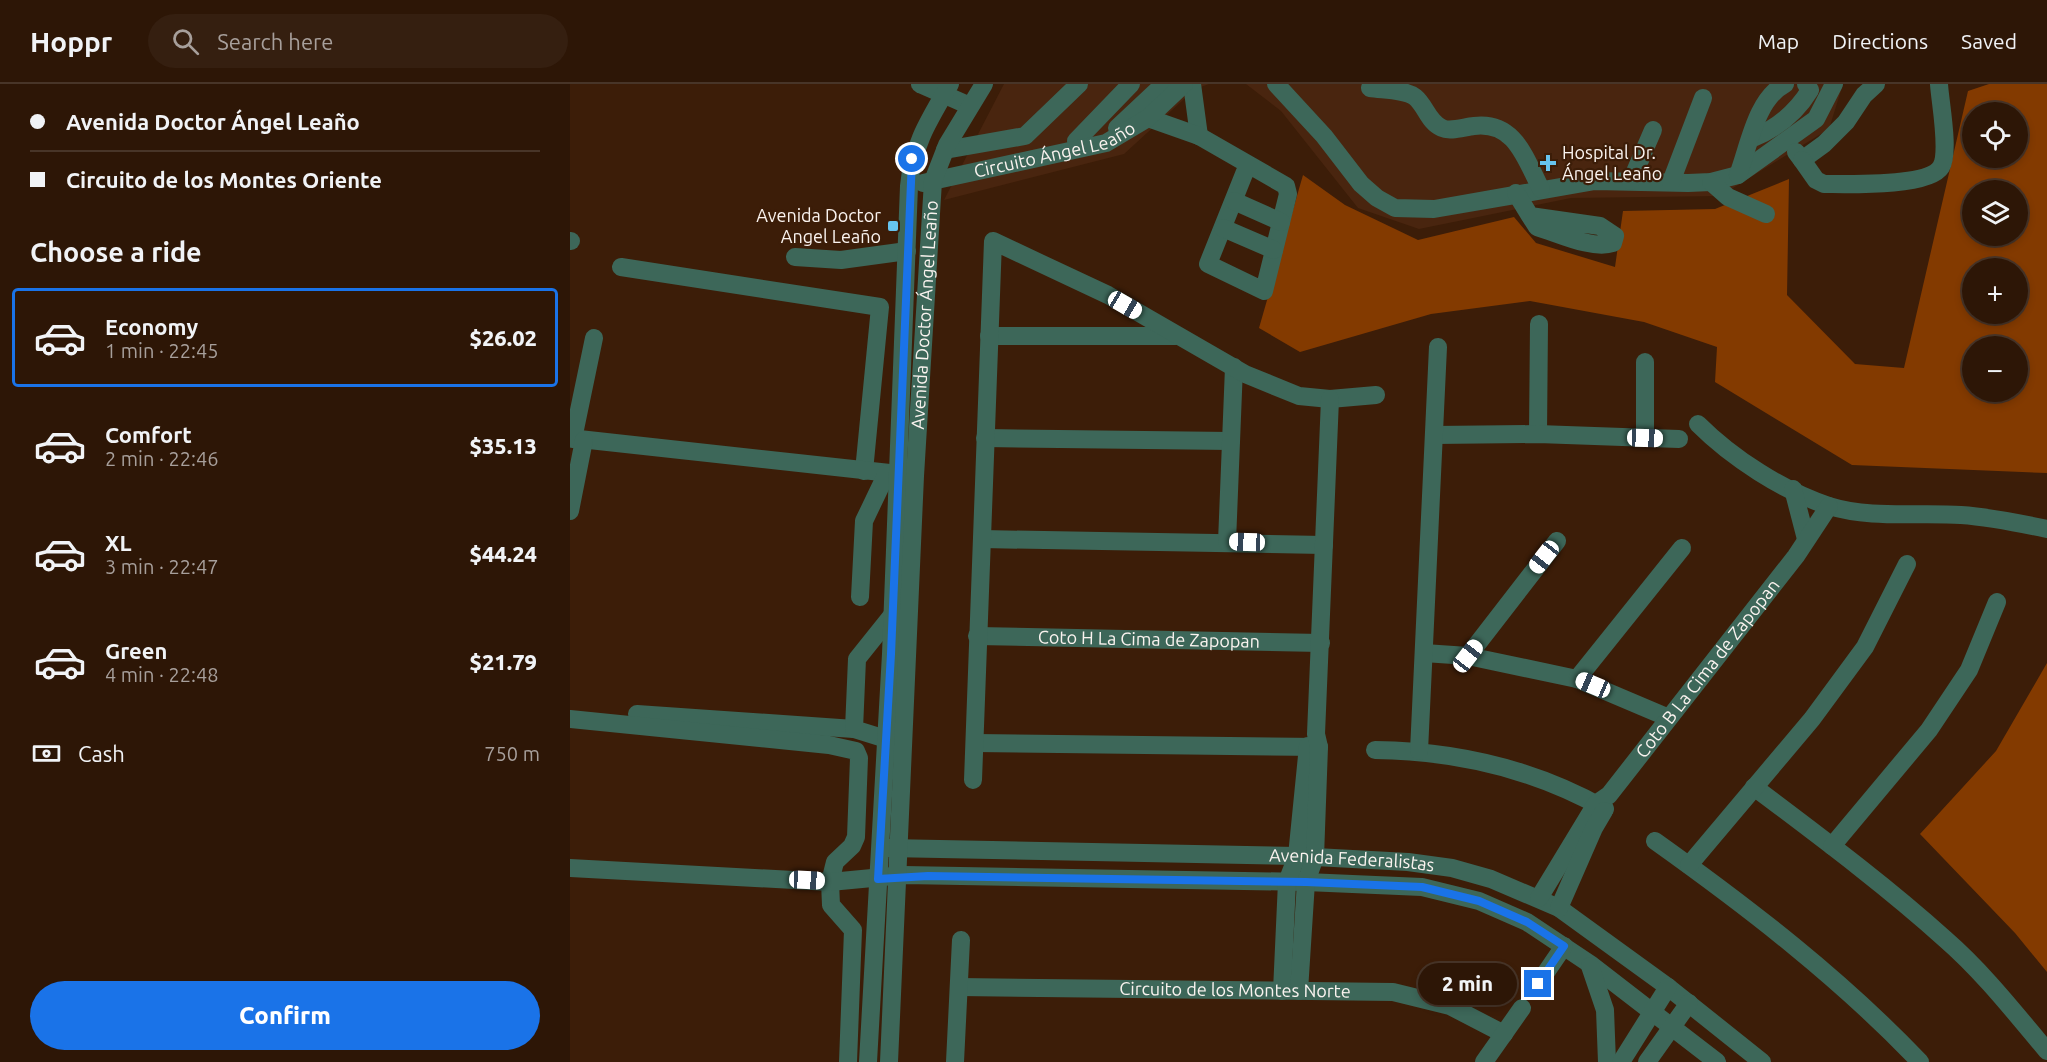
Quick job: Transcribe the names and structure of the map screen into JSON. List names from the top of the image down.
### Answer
{
  "streets": {
    "street": [
      "Circuito Ángel Leaño",
      "Avenida Doctor Ángel Leaño",
      "Coto H La Cima de Zapopan",
      "Coto B La Cima de Zapopan",
      "Avenida Federalistas",
      "Circuito de los Montes Norte"
    ]
  },
  "crossings": [
    ["Circuito Ángel Leaño", "Avenida Doctor Ángel Leaño"],
    ["Avenida Doctor Ángel Leaño", "Avenida Federalistas"],
    ["Coto B La Cima de Zapopan", "Avenida Federalistas"]
  ],
  "places": {
    "health": ["Hospital Dr. Ángel Leaño"],
    "transit": ["Avenida Doctor Angel Leaño"]
  },
  "page": {
    "header": "Hoppr",
    "search": "Search here",
    "nav": ["Map", "Directions", "Saved"],
    "banner": ["Avenida Doctor Ángel Leaño", "Circuito de los Montes Oriente"],
    "map_buttons": ["+", "−"],
    "heading": "Choose a ride",
    "list": [
      {
        "name": "Economy",
        "note": "1 min · 22:45",
        "value": "$26.02"
      },
      {
        "name": "Comfort",
        "note": "2 min · 22:46",
        "value": "$35.13"
      },
      {
        "name": "XL",
        "note": "3 min · 22:47",
        "value": "$44.24"
      },
      {
        "name": "Green",
        "note": "4 min · 22:48",
        "value": "$21.79"
      }
    ],
    "pay": ["Cash", "750 m"],
    "bubble": "2 min",
    "buttons": "Confirm"
  }
}
